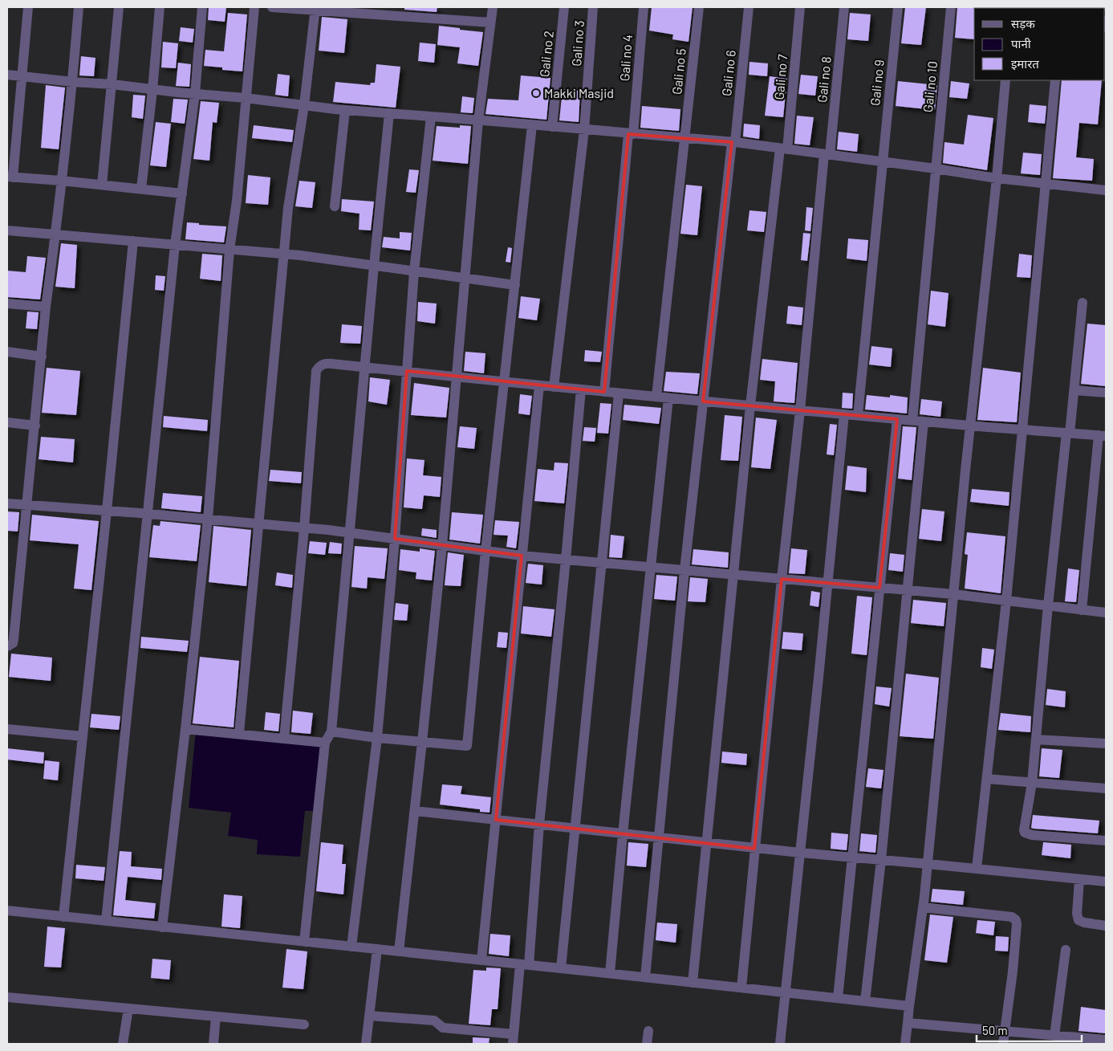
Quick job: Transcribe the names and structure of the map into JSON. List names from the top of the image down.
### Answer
{
  "streets": {
    "street": [
      "Gali no 3",
      "Gali no 2",
      "Gali no 4",
      "Gali no 5",
      "Gali no 6",
      "Gali no 7",
      "Gali no 8",
      "Gali no 9",
      "Gali no 10"
    ]
  },
  "places": ["Makki Masjid"],
  "legend": ["सड़क", "पानी", "इमारत"],
  "scale_bar": "50 m"
}
